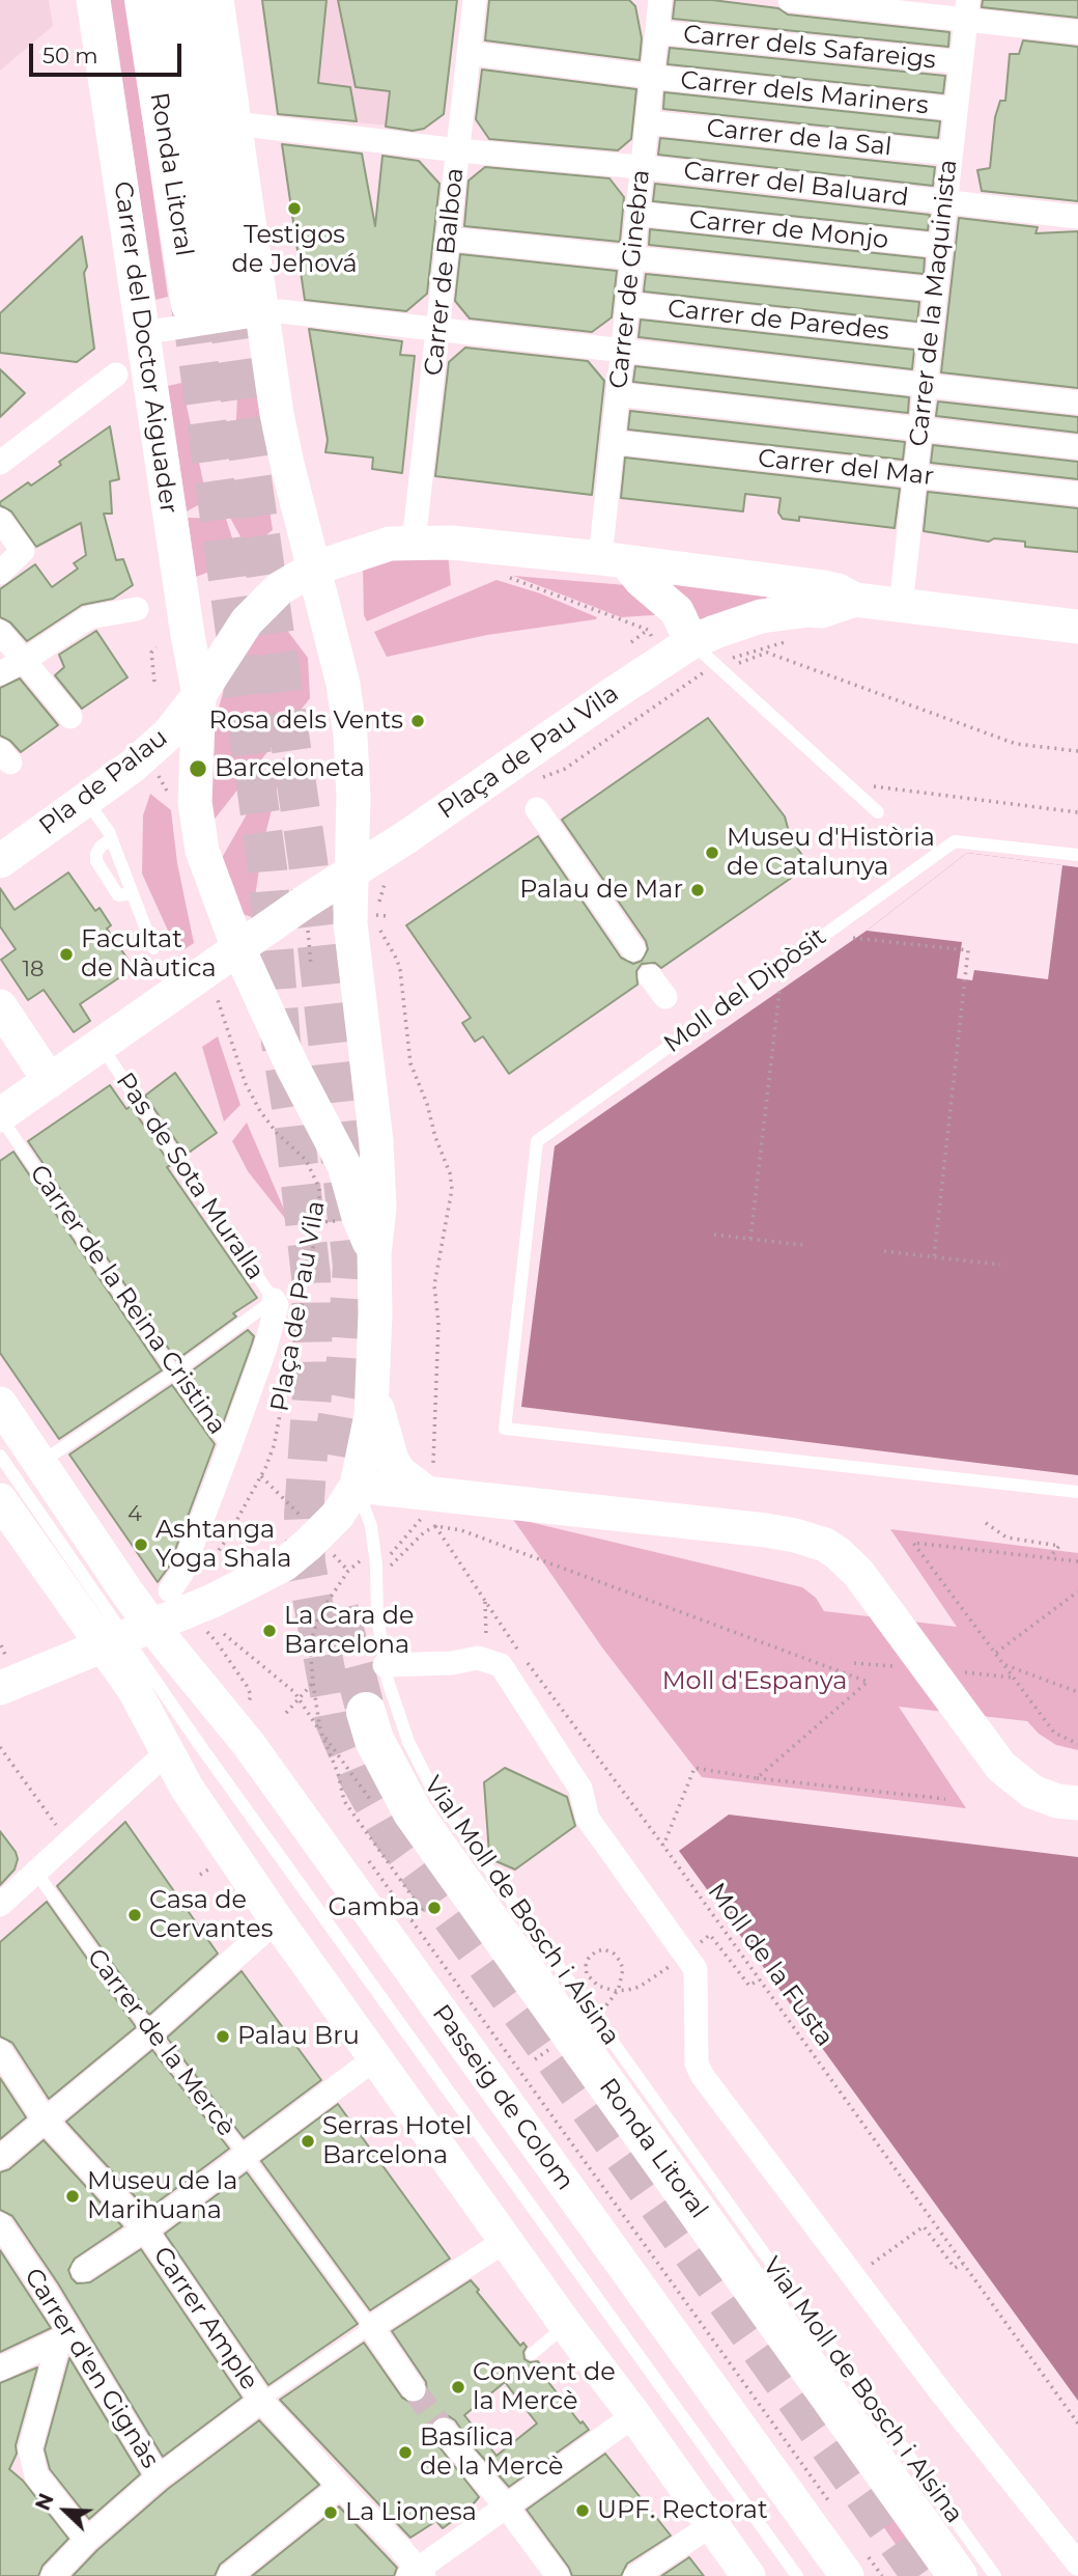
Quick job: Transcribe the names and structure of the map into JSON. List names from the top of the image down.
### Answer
{
  "streets": {
    "highway": ["Ronda Litoral"],
    "main road": [
      "Carrer del Doctor Aiguader",
      "Plaça de Pau Vila",
      "Pla de Palau",
      "Passeig de Colom"
    ],
    "street": [
      "Carrer dels Safareigs",
      "Carrer dels Mariners",
      "Carrer de la Sal",
      "Carrer del Baluard",
      "Carrer de Monjo",
      "Carrer de Balboa",
      "Carrer de Ginebra",
      "Carrer de la Maquinista",
      "Carrer de Paredes",
      "Carrer del Mar",
      "Pas de Sota Muralla",
      "Carrer de la Mercè",
      "Carrer Ample",
      "Carrer d'en Gignàs"
    ],
    "lane": ["Moll del Dipòsit", "Carrer de la Reina Cristina", "Vial Moll de Bosch i Alsina"],
    "path": ["Moll de la Fusta"]
  },
  "crossings": [
    ["Carrer dels Safareigs", "Carrer de Ginebra"],
    ["Carrer dels Safareigs", "Carrer de la Maquinista"],
    ["Carrer dels Mariners", "Carrer de Balboa"],
    ["Carrer dels Mariners", "Carrer de Ginebra"],
    ["Carrer dels Mariners", "Carrer de la Maquinista"],
    ["Carrer de la Sal", "Carrer de Ginebra"],
    ["Carrer de la Sal", "Carrer de la Maquinista"],
    ["Carrer del Baluard", "Carrer de Balboa"],
    ["Carrer del Baluard", "Carrer de Ginebra"],
    ["Carrer del Baluard", "Carrer de la Maquinista"],
    ["Carrer de Monjo", "Carrer de Ginebra"],
    ["Carrer de Monjo", "Carrer de la Maquinista"],
    ["Carrer de Ginebra", "Carrer de Paredes"],
    ["Carrer de Ginebra", "Carrer del Mar"],
    ["Carrer de la Maquinista", "Carrer de Paredes"],
    ["Carrer de la Maquinista", "Carrer del Mar"],
    ["Carrer del Doctor Aiguader", "Plaça de Pau Vila"],
    ["Carrer del Doctor Aiguader", "Pla de Palau"],
    ["Plaça de Pau Vila", "Pla de Palau"],
    ["Plaça de Pau Vila", "Vial Moll de Bosch i Alsina"],
    ["Plaça de Pau Vila", "Passeig de Colom"],
    ["Pas de Sota Muralla", "Carrer de la Reina Cristina"]
  ],
  "parks": ["Moll d'Espanya"],
  "places": [
    "Testigos de Jehová",
    "Rosa dels Vents",
    "Barceloneta",
    "Museu d'Història de Catalunya",
    "Palau de Mar",
    "Facultat de Nàutica",
    "Ashtanga Yoga Shala",
    "La Cara de Barcelona",
    "Gamba",
    "Casa de Cervantes",
    "Palau Bru",
    "Serras Hotel Barcelona",
    "Museu de la Marihuana",
    "Convent de la Mercè",
    "Basílica de la Mercè",
    "UPF. Rectorat",
    "La Lionesa"
  ],
  "house_numbers": ["18", "4"],
  "scale_bar": "50 m",
  "north": "top left"
}
